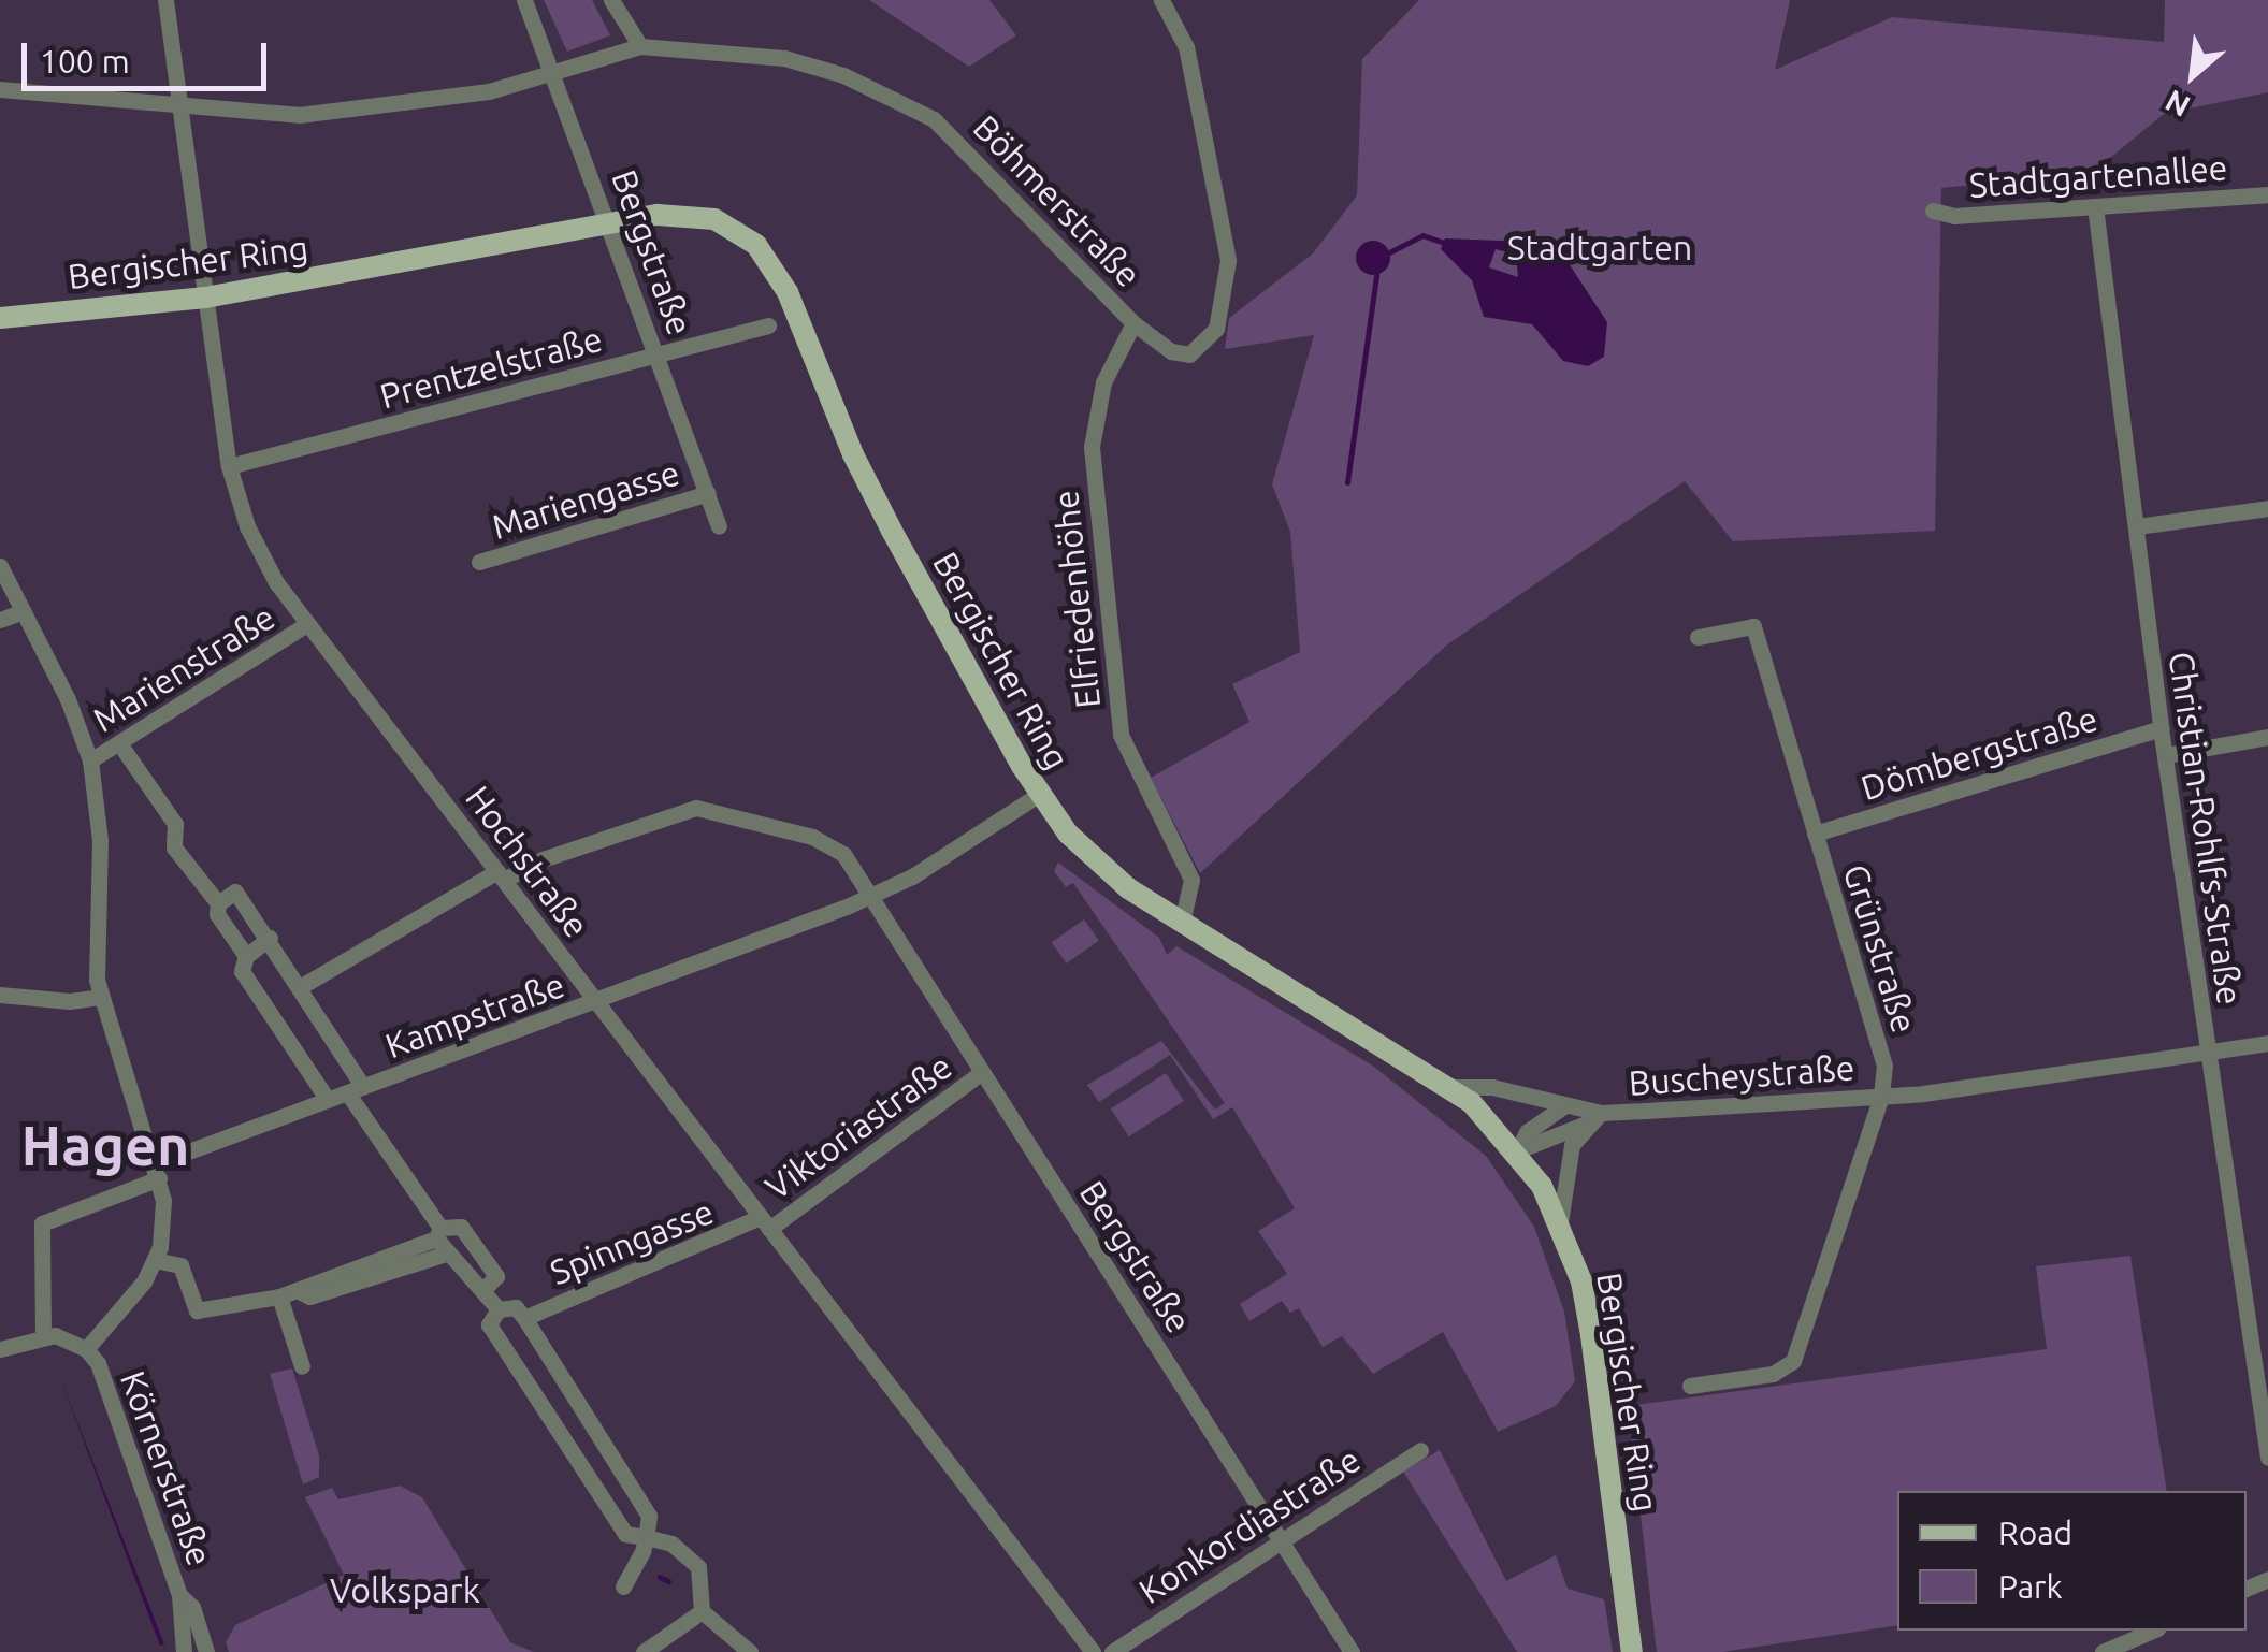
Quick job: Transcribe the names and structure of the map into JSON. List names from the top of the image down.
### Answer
{
  "streets": {
    "main road": ["Bergischer Ring"],
    "street": [
      "Stadtgartenallee",
      "Böhmerstraße",
      "Bergstraße",
      "Prentzelstraße",
      "Mariengasse",
      "Elfriedenhöhe",
      "Marienstraße",
      "Dömbergstraße",
      "Christian-Rohlfs-Straße",
      "Hochstraße",
      "Grünstraße",
      "Kampstraße",
      "Buscheystraße",
      "Viktoriastraße",
      "Spinngasse",
      "Körnerstraße",
      "Konkordiastraße"
    ]
  },
  "crossings": [
    ["Stadtgartenallee", "Christian-Rohlfs-Straße"],
    ["Böhmerstraße", "Bergstraße"],
    ["Böhmerstraße", "Elfriedenhöhe"],
    ["Böhmerstraße", "Hochstraße"],
    ["Bergstraße", "Bergischer Ring"],
    ["Bergstraße", "Prentzelstraße"],
    ["Bergstraße", "Mariengasse"],
    ["Bergstraße", "Hochstraße"],
    ["Bergstraße", "Kampstraße"],
    ["Bergstraße", "Viktoriastraße"],
    ["Bergstraße", "Konkordiastraße"],
    ["Bergischer Ring", "Elfriedenhöhe"],
    ["Bergischer Ring", "Hochstraße"],
    ["Bergischer Ring", "Kampstraße"],
    ["Bergischer Ring", "Buscheystraße"],
    ["Prentzelstraße", "Hochstraße"],
    ["Marienstraße", "Hochstraße"],
    ["Dömbergstraße", "Christian-Rohlfs-Straße"],
    ["Dömbergstraße", "Grünstraße"],
    ["Christian-Rohlfs-Straße", "Buscheystraße"],
    ["Hochstraße", "Kampstraße"],
    ["Hochstraße", "Viktoriastraße"],
    ["Hochstraße", "Spinngasse"],
    ["Grünstraße", "Buscheystraße"],
    ["Kampstraße", "Körnerstraße"],
    ["Viktoriastraße", "Spinngasse"]
  ],
  "districts": ["Hagen"],
  "parks": ["Stadtgarten", "Volkspark"],
  "legend": ["Road", "Park"],
  "scale_bar": "100 m",
  "north": "bottom left"
}
